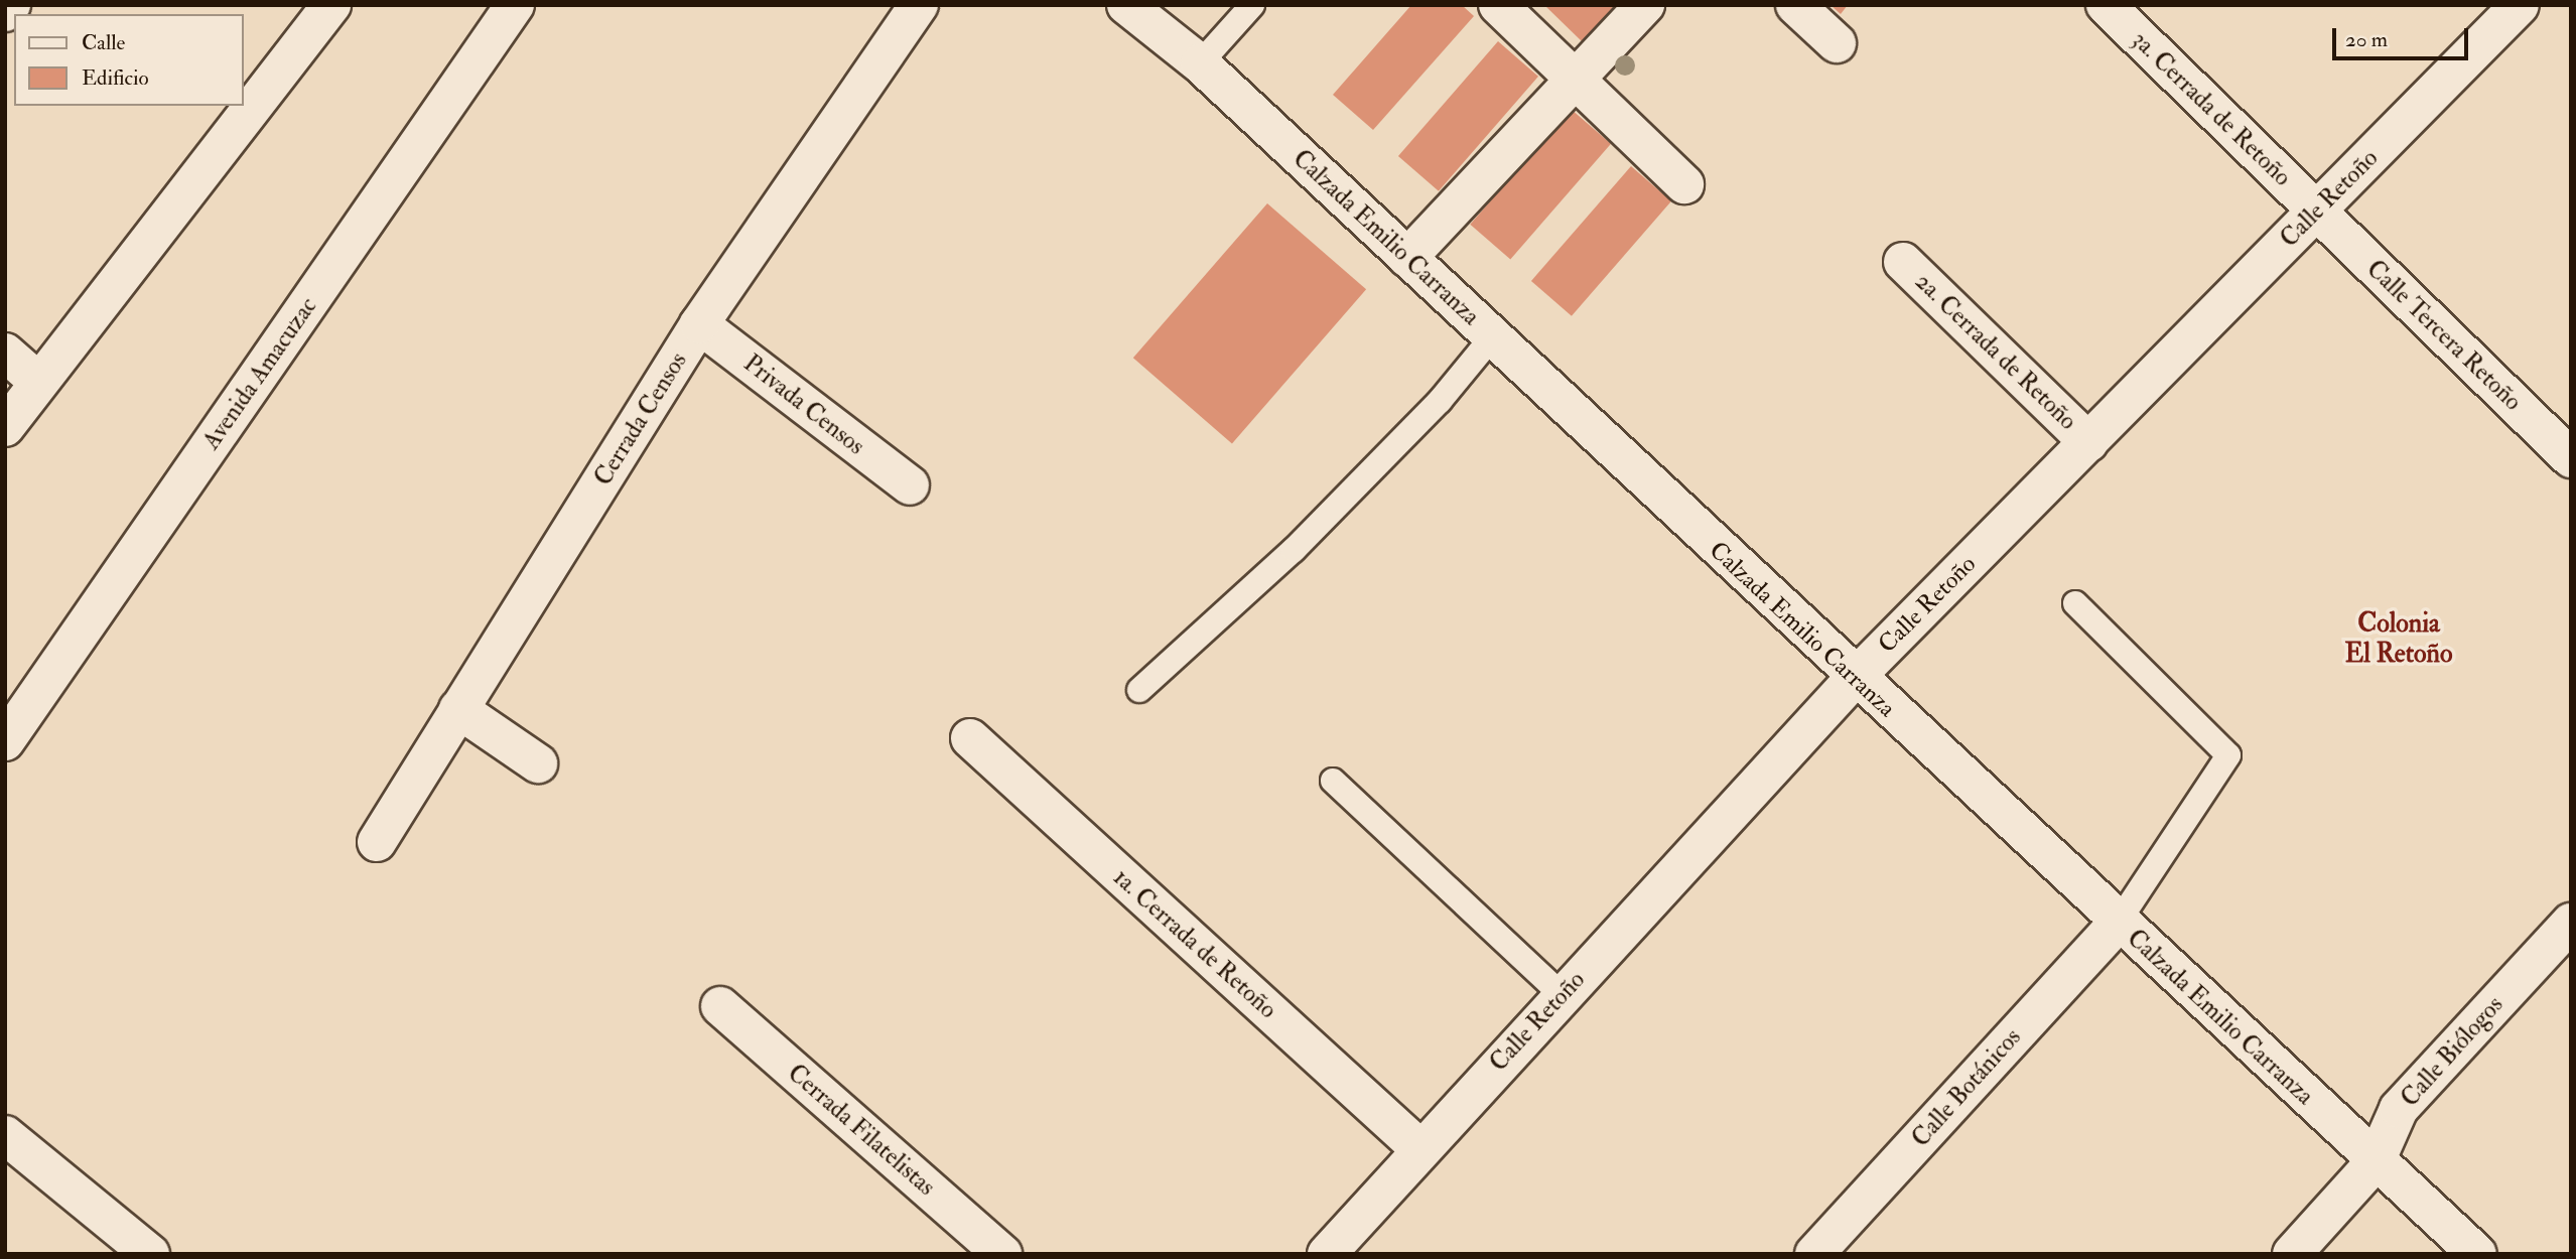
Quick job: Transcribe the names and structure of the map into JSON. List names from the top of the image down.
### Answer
{
  "streets": {
    "street": [
      "3a. Cerrada de Retoño",
      "Calle Retoño",
      "Calzada Emilio Carranza",
      "Calle Tercera Retoño",
      "2a. Cerrada de Retoño",
      "Avenida Amacuzac",
      "Privada Censos",
      "Cerrada Censos",
      "1a. Cerrada de Retoño",
      "Calle Biólogos",
      "Calle Botánicos",
      "Cerrada Filatelistas"
    ]
  },
  "crossings": [
    ["3a. Cerrada de Retoño", "Calle Retoño"],
    ["3a. Cerrada de Retoño", "Calle Tercera Retoño"],
    ["Calle Retoño", "Calzada Emilio Carranza"],
    ["Calle Retoño", "Calle Tercera Retoño"],
    ["Calle Retoño", "2a. Cerrada de Retoño"],
    ["Calle Retoño", "1a. Cerrada de Retoño"],
    ["Calzada Emilio Carranza", "Calle Biólogos"],
    ["Calzada Emilio Carranza", "Calle Botánicos"],
    ["Privada Censos", "Cerrada Censos"]
  ],
  "districts": ["Colonia El Retoño"],
  "legend": ["Calle", "Edificio"],
  "scale_bar": "20 m"
}
